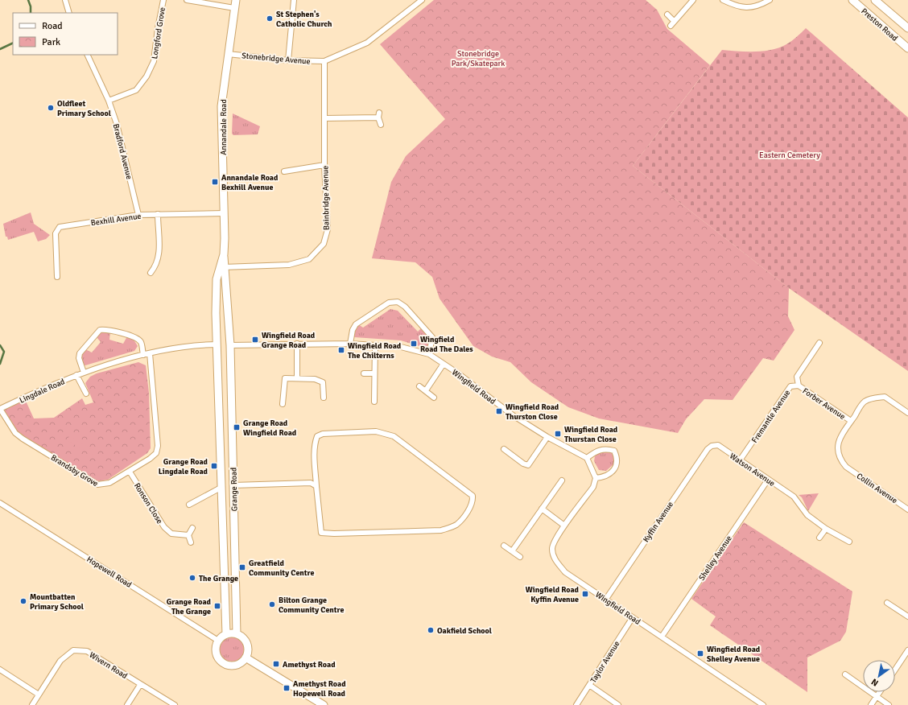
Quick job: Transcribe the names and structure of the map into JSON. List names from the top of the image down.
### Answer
{
  "streets": {
    "street": [
      "Preston Road",
      "Longford Grove",
      "Stonebridge Avenue",
      "Annandale Road",
      "Bradford Avenue",
      "Bainbridge Avenue",
      "Bexhill Avenue",
      "Wingfield Road",
      "Lingdale Road",
      "Forber Avenue",
      "Fremantle Avenue",
      "Watson Avenue",
      "Brandsby Grove",
      "Collin Avenue",
      "Grange Road",
      "Ronson Close",
      "Kyffin Avenue",
      "Shelley Avenue",
      "Hopewell Road",
      "Taylor Avenue",
      "Wivern Road"
    ]
  },
  "crossings": [
    ["Longford Grove", "Bradford Avenue"],
    ["Stonebridge Avenue", "Annandale Road"],
    ["Stonebridge Avenue", "Bainbridge Avenue"],
    ["Annandale Road", "Bainbridge Avenue"],
    ["Annandale Road", "Bexhill Avenue"],
    ["Annandale Road", "Wingfield Road"],
    ["Annandale Road", "Lingdale Road"],
    ["Annandale Road", "Grange Road"],
    ["Bradford Avenue", "Bexhill Avenue"],
    ["Wingfield Road", "Grange Road"],
    ["Wingfield Road", "Kyffin Avenue"],
    ["Wingfield Road", "Shelley Avenue"],
    ["Wingfield Road", "Taylor Avenue"],
    ["Lingdale Road", "Brandsby Grove"],
    ["Lingdale Road", "Grange Road"],
    ["Forber Avenue", "Fremantle Avenue"],
    ["Forber Avenue", "Collin Avenue"],
    ["Fremantle Avenue", "Watson Avenue"],
    ["Watson Avenue", "Kyffin Avenue"],
    ["Watson Avenue", "Shelley Avenue"],
    ["Brandsby Grove", "Ronson Close"],
    ["Grange Road", "Hopewell Road"]
  ],
  "parks": ["Stonebridge Park/Skatepark", "Eastern Cemetery"],
  "places": {
    "other": [
      "St Stephen's Catholic Church",
      "Oldfleet Primary School",
      "The Grange",
      "Mountbatten Primary School",
      "Bilton Grange Community Centre",
      "Oakfield School"
    ],
    "transit": [
      "Annandale Road Bexhill Avenue",
      "Wingfield Road Grange Road",
      "Wingfield Road The Dales",
      "Wingfield Road The Chilterns",
      "Wingfield Road Thurston Close",
      "Grange Road Wingfield Road",
      "Wingfield Road Thurstan Close",
      "Grange Road Lingdale Road",
      "Greatfield Community Centre",
      "Wingfield Road Kyffin Avenue",
      "Grange Road The Grange",
      "Wingfield Road Shelley Avenue",
      "Amethyst Road",
      "Amethyst Road Hopewell Road"
    ]
  },
  "legend": ["Road", "Park"],
  "north": "bottom left"
}
